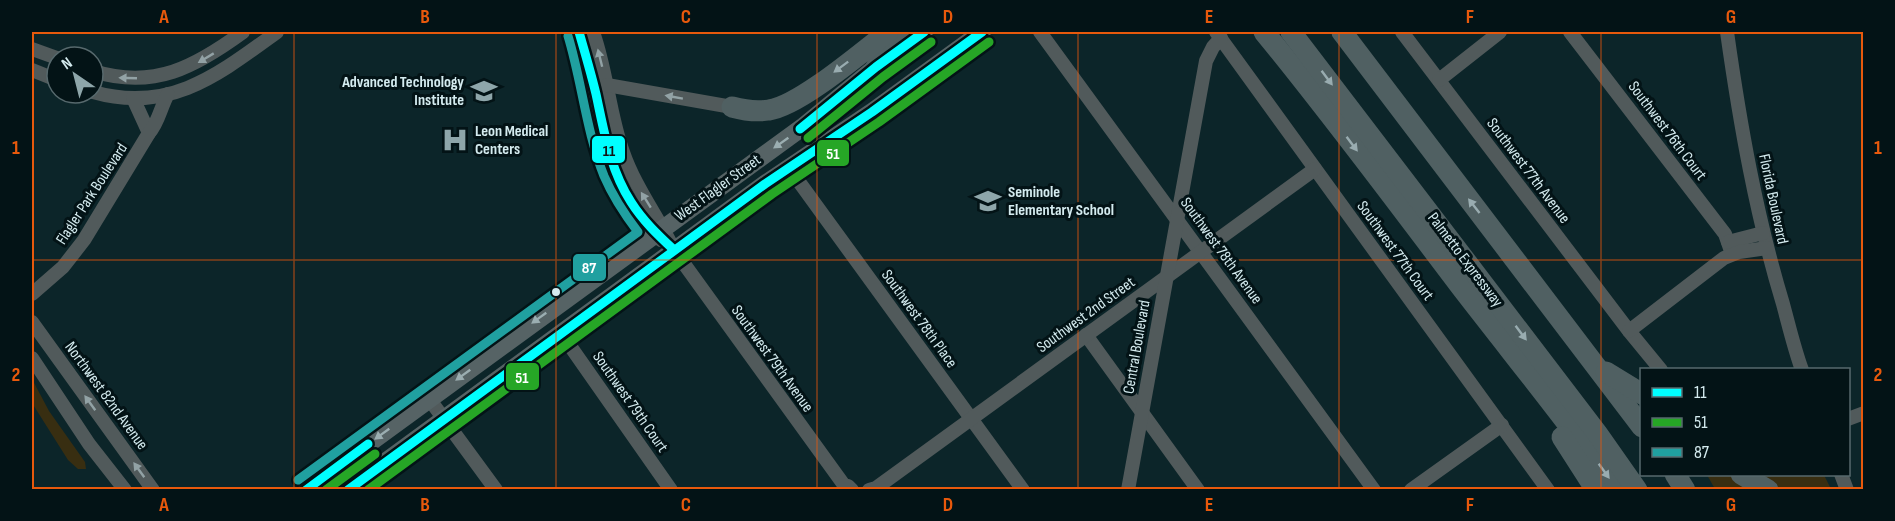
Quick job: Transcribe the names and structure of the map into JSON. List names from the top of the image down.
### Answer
{
  "streets": {
    "highway": ["Palmetto Expressway"],
    "main road": ["West Flagler Street"],
    "street": [
      "Southwest 76th Court",
      "Southwest 77th Avenue",
      "Flagler Park Boulevard",
      "Florida Boulevard",
      "Southwest 78th Avenue",
      "Southwest 77th Court",
      "Southwest 2nd Street",
      "Southwest 78th Place",
      "Central Boulevard",
      "Southwest 79th Avenue",
      "Northwest 82nd Avenue",
      "Southwest 79th Court"
    ]
  },
  "crossings": [
    ["West Flagler Street", "Southwest 78th Place"],
    ["West Flagler Street", "Southwest 79th Avenue"],
    ["West Flagler Street", "Southwest 79th Court"],
    ["Southwest 78th Avenue", "Southwest 2nd Street"],
    ["Southwest 78th Avenue", "Central Boulevard"],
    ["Southwest 77th Court", "Southwest 2nd Street"],
    ["Southwest 77th Court", "Central Boulevard"],
    ["Southwest 2nd Street", "Southwest 78th Place"],
    ["Southwest 2nd Street", "Central Boulevard"]
  ],
  "places": {
    "school or university": ["Advanced Technology Institute", "Seminole Elementary School"],
    "hospital": ["Leon Medical Centers"]
  },
  "lines": ["transit line 11", "transit line 87", "transit line 51"],
  "legend": ["11", "51", "87"],
  "north": "top left",
  "grid": {
    "columns": [
      "A",
      "B",
      "C",
      "D",
      "E",
      "F",
      "G"
    ],
    "rows": ["1", "2"]
  }
}
